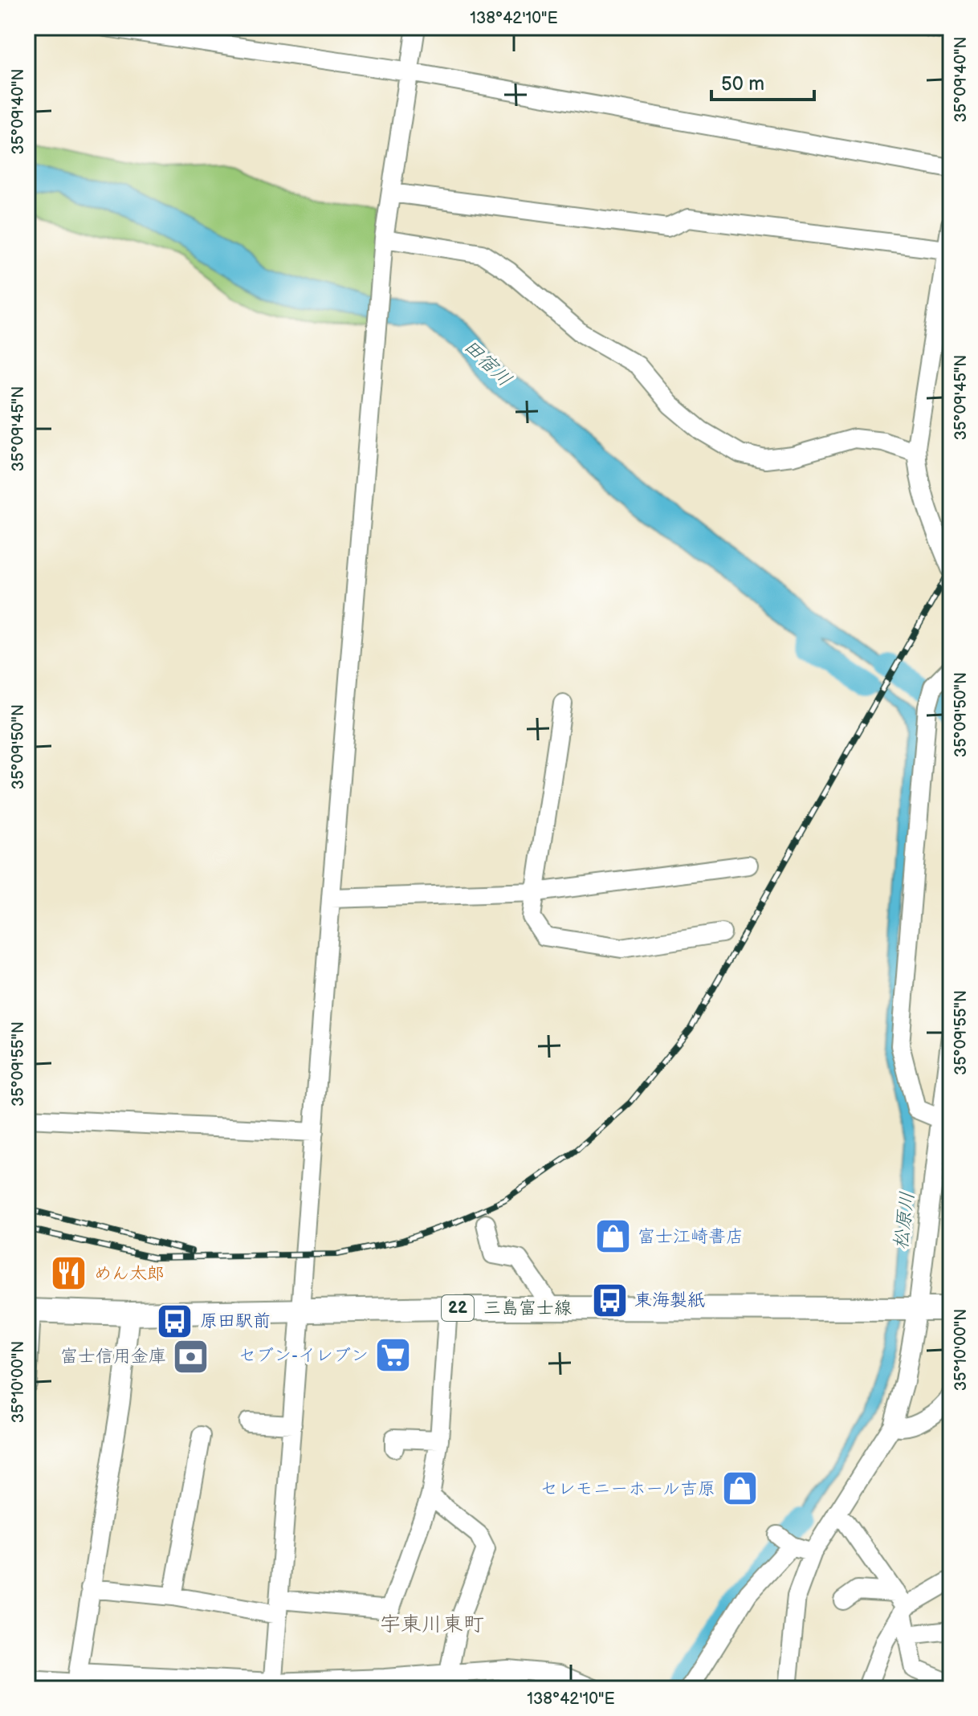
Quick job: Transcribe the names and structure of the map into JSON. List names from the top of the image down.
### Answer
{
  "streets": {
    "main road": ["22", "三島富士線"]
  },
  "districts": ["宇東川東町"],
  "water": ["田宿川", "松原川"],
  "places": {
    "shop": ["富士江崎書店", "セレモニーホール吉原"],
    "restaurant": ["めん太郎"],
    "bus stop": ["東海製紙", "原田駅前"],
    "supermarket": ["セブン-イレブン"],
    "bank": ["富士信用金庫"]
  },
  "scale_bar": "50 m",
  "coordinates": [
    "138°42'10\"E",
    "35°09'40\"N",
    "35°09'45\"N",
    "35°09'50\"N",
    "35°09'55\"N",
    "35°10'00\"N"
  ]
}
